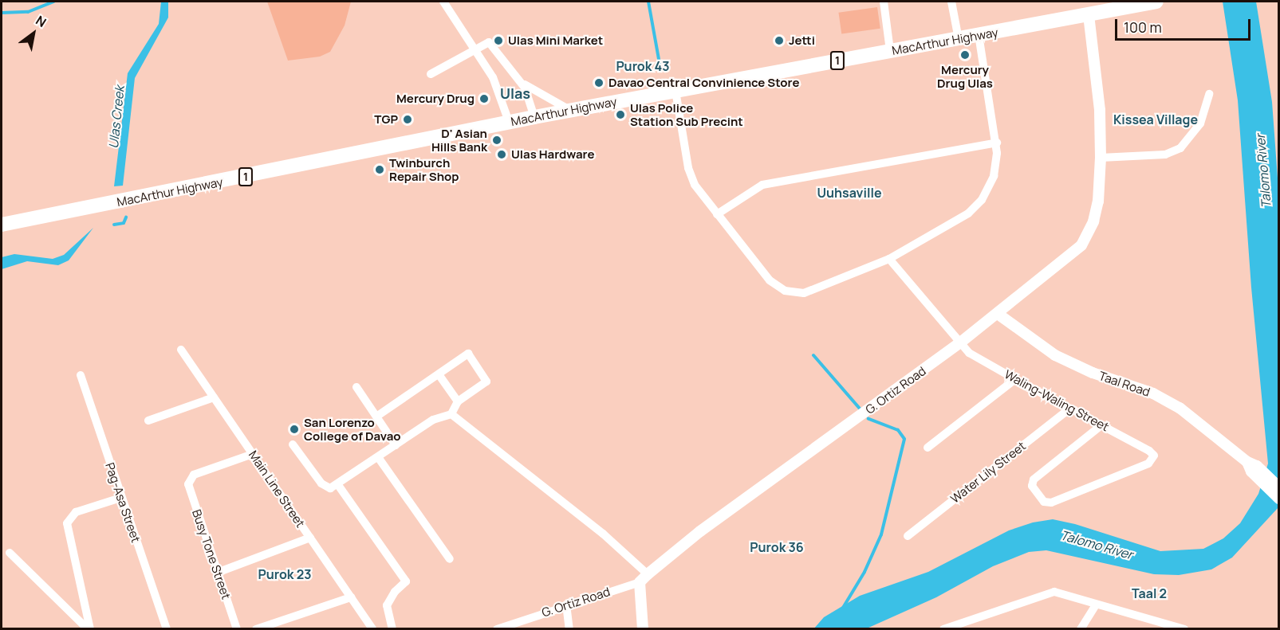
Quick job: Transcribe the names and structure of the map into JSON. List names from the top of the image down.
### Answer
{
  "streets": {
    "highway": ["MacArthur Highway", "1"],
    "street": [
      "Taal Road",
      "G. Ortiz Road",
      "Waling-Waling Street",
      "Water Lily Street",
      "Main Line Street",
      "Pag-Asa Street",
      "Busy Tone Street"
    ]
  },
  "crossings": [
    ["MacArthur Highway", "G. Ortiz Road"],
    ["Taal Road", "G. Ortiz Road"],
    ["G. Ortiz Road", "Waling-Waling Street"],
    ["Waling-Waling Street", "Water Lily Street"],
    ["Main Line Street", "Busy Tone Street"]
  ],
  "districts": [
    "Purok 43",
    "Ulas",
    "Kissea Village",
    "Uuhsaville",
    "Purok 36",
    "Purok 23",
    "Taal 2"
  ],
  "water": ["Ulas Creek", "Talomo River"],
  "places": [
    "Ulas Mini Market",
    "Jetti",
    "Mercury Drug Ulas",
    "Davao Central Convinience Store",
    "Mercury Drug",
    "Ulas Police Station Sub Precint",
    "TGP",
    "D' Asian Hills Bank",
    "Ulas Hardware",
    "Twinburch Repair Shop",
    "San Lorenzo College of Davao"
  ],
  "scale_bar": "100 m",
  "north": "top right"
}
